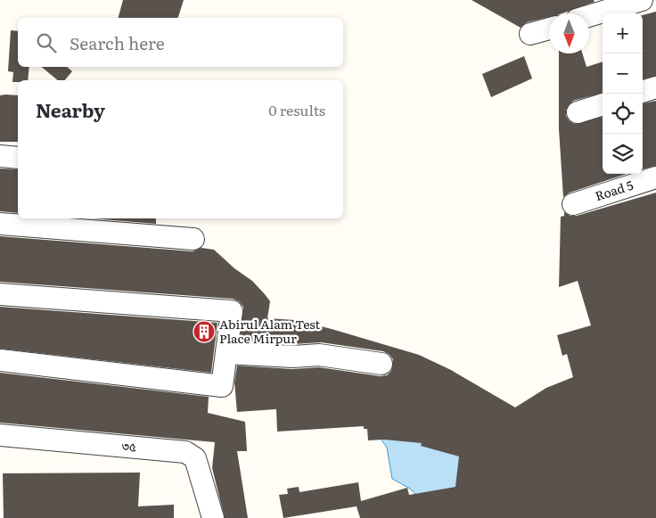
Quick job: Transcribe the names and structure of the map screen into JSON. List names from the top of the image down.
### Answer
{
  "streets": {
    "street": ["Road 5", "৩৫"]
  },
  "places": {
    "building": ["Abirul Alam Test Place Mirpur"]
  },
  "north": "bottom",
  "page": {
    "map_buttons": ["+", "−"],
    "search": "Search here",
    "heading": ["Nearby", "0 results"]
  }
}
